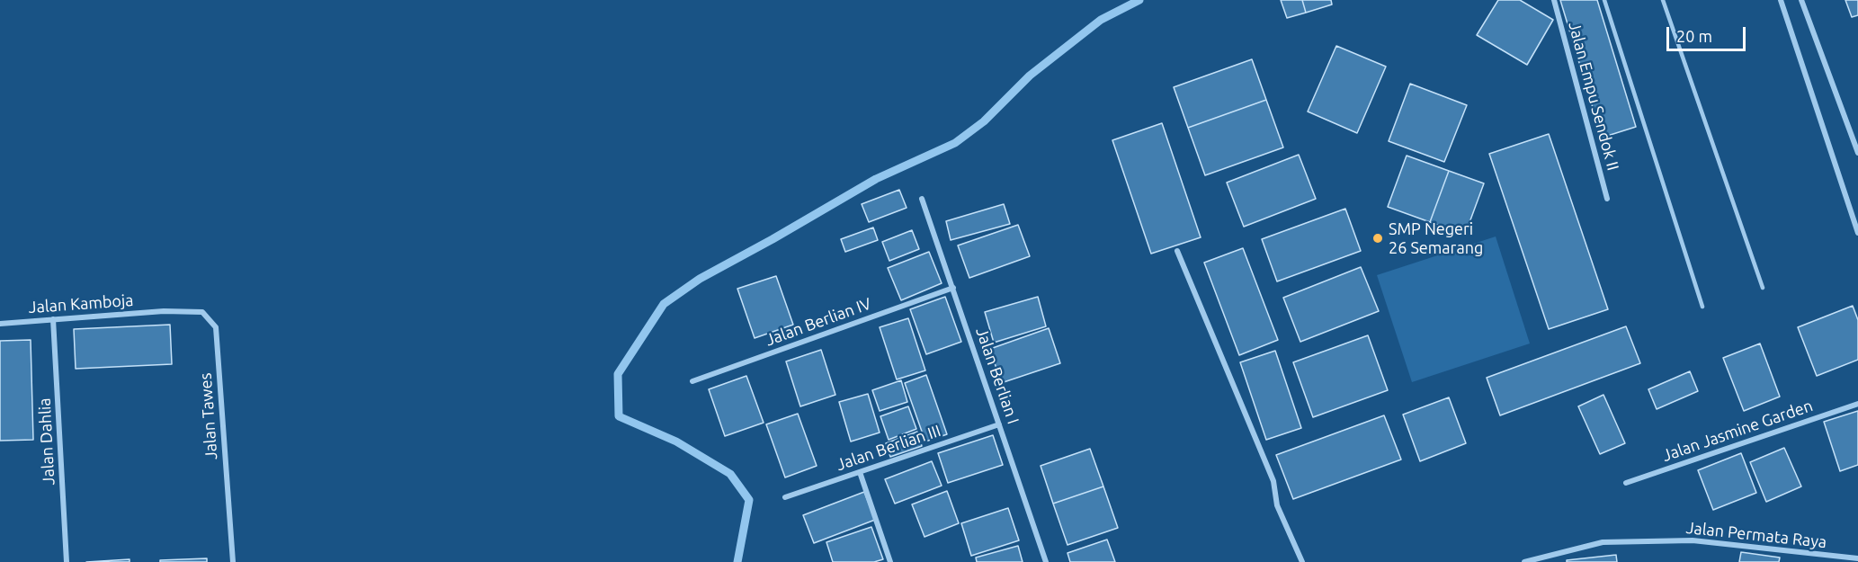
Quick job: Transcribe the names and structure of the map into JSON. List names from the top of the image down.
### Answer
{
  "streets": {
    "street": [
      "Jalan Empu Sendok II",
      "Jalan Kamboja",
      "Jalan Berlian IV",
      "Jalan Berlian I",
      "Jalan Tawes",
      "Jalan Jasmine Garden",
      "Jalan Dahlia",
      "Jalan Berlian III",
      "Jalan Permata Raya"
    ]
  },
  "crossings": [
    ["Jalan Kamboja", "Jalan Tawes"],
    ["Jalan Kamboja", "Jalan Dahlia"],
    ["Jalan Berlian IV", "Jalan Berlian I"],
    ["Jalan Berlian I", "Jalan Berlian III"]
  ],
  "places": ["SMP Negeri 26 Semarang"],
  "scale_bar": "20 m"
}
